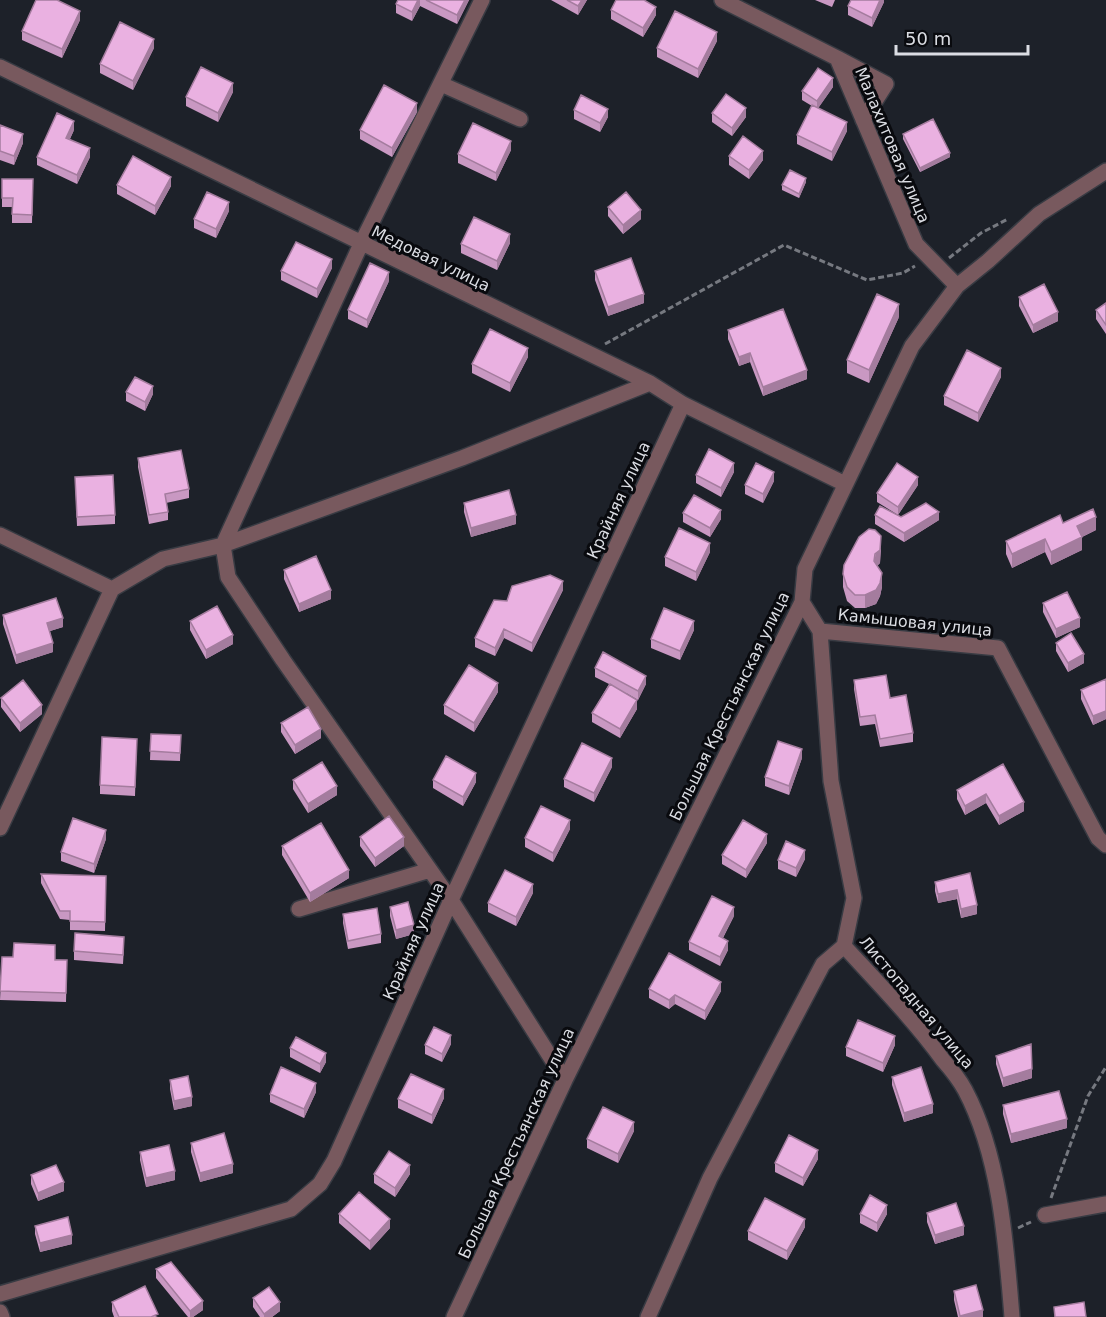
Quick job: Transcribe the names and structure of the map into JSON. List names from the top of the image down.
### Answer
{
  "streets": {
    "street": [
      "Малахитовая улица",
      "Медовая улица",
      "Крайняя улица",
      "Камышовая улица",
      "Большая Крестьянская улица",
      "Листопадная улица"
    ]
  },
  "crossings": [
    ["Малахитовая улица", "Большая Крестьянская улица"],
    ["Медовая улица", "Крайняя улица"],
    ["Медовая улица", "Большая Крестьянская улица"],
    ["Камышовая улица", "Листопадная улица"],
    ["Большая Крестьянская улица", "Листопадная улица"]
  ],
  "scale_bar": "50 m"
}
